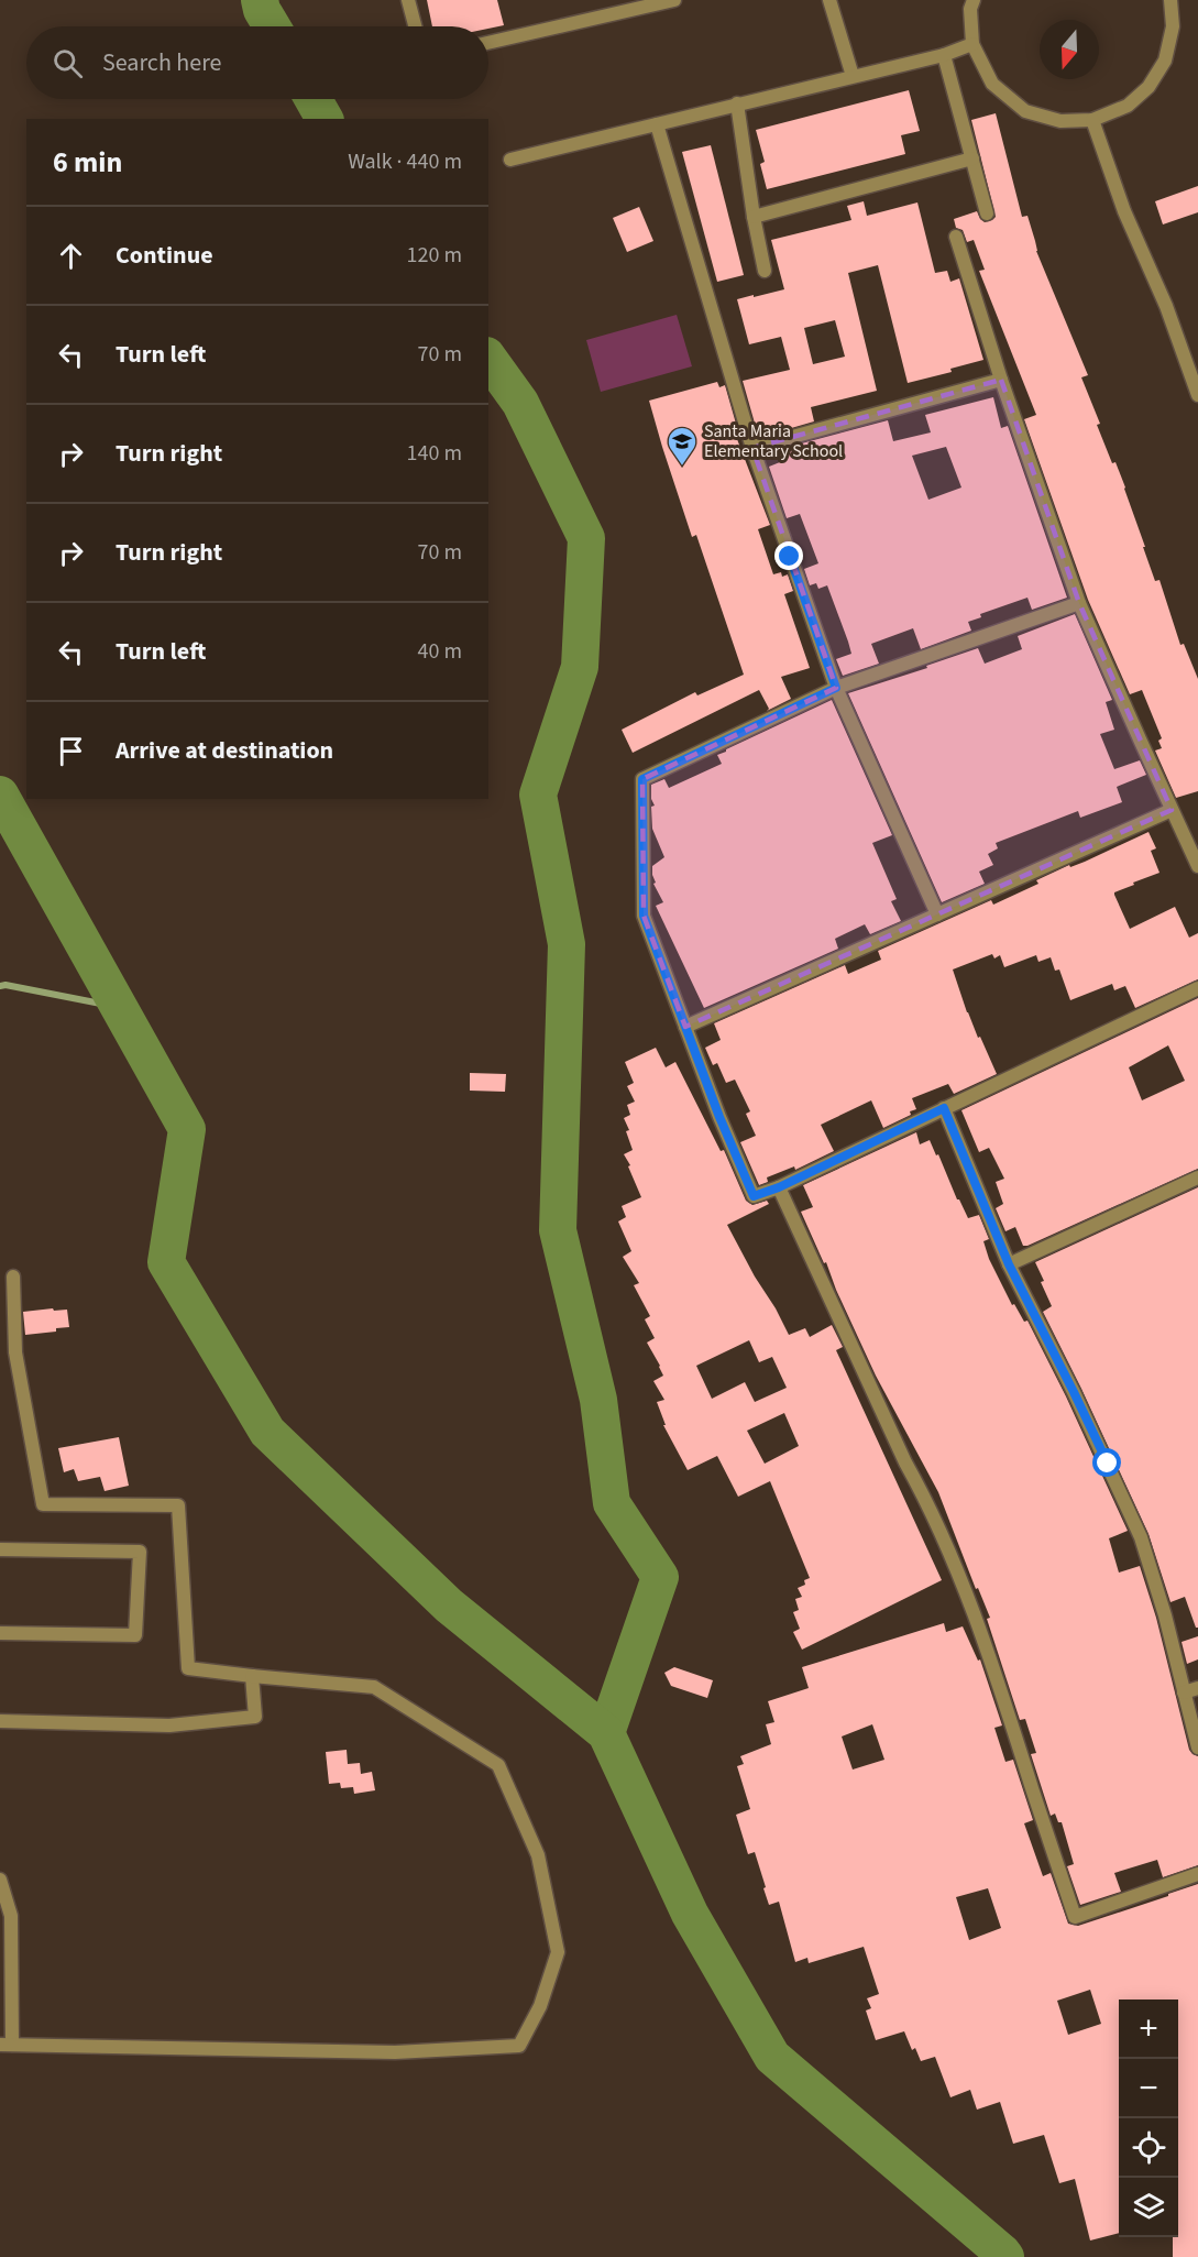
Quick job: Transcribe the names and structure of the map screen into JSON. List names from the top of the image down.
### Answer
{
  "places": {
    "school or university": ["Santa Maria Elementary School"]
  },
  "north": "bottom",
  "page": {
    "search": "Search here",
    "heading": ["6 min", "Walk · 440 m"],
    "list": [
      ["Continue", "120 m"],
      ["Turn left", "70 m"],
      ["Turn right", "140 m"],
      ["Turn right", "70 m"],
      ["Turn left", "40 m"],
      "Arrive at destination"
    ],
    "map_buttons": ["+", "−"]
  }
}
